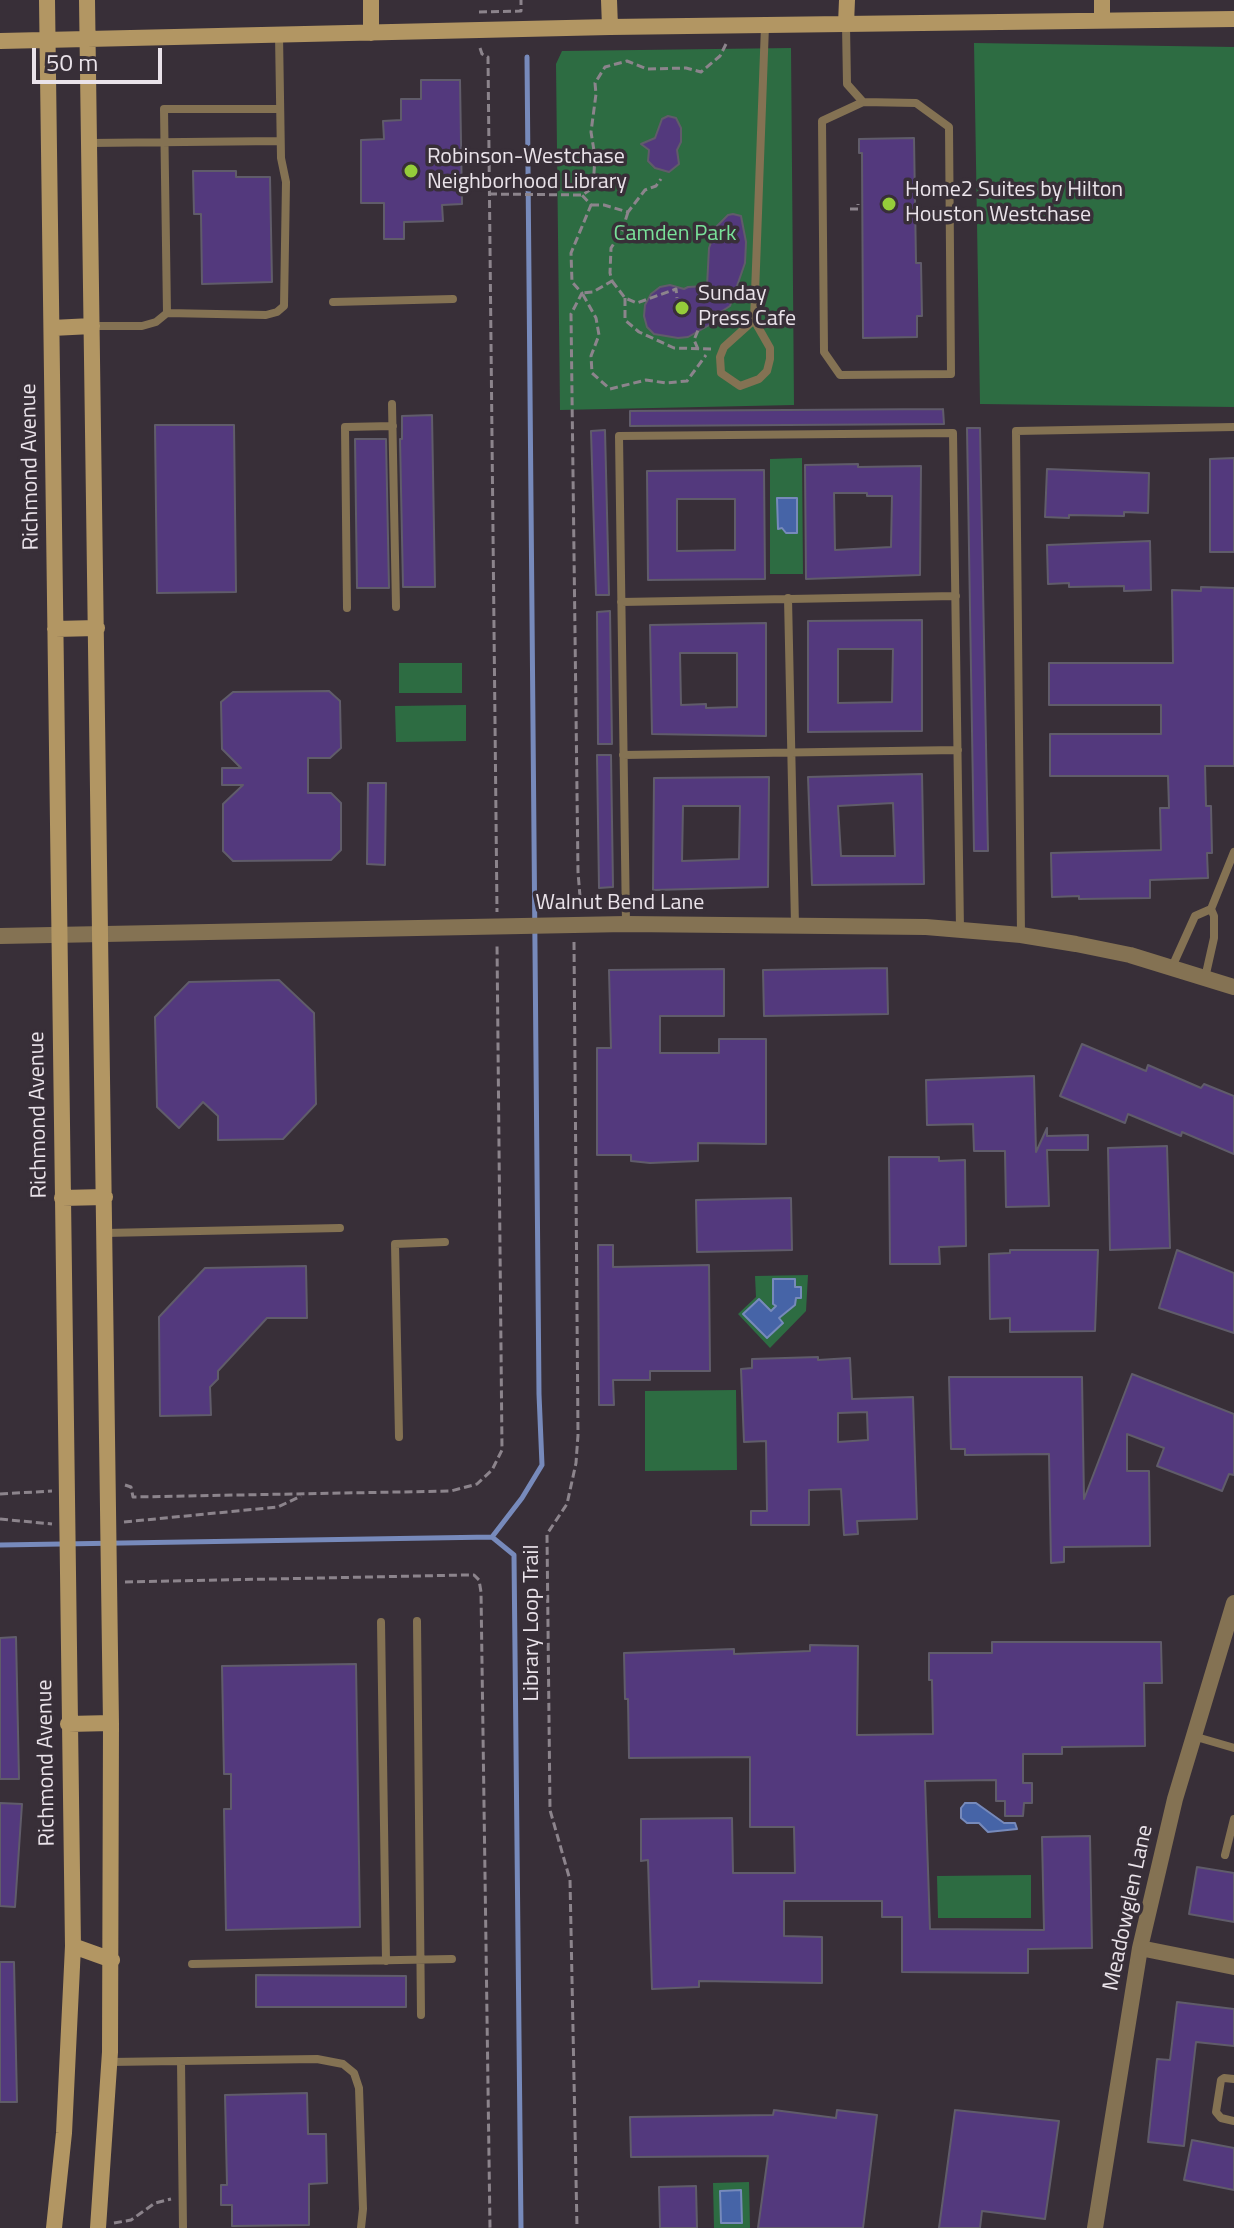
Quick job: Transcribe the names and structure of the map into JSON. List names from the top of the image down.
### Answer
{
  "streets": {
    "main road": ["Richmond Avenue"],
    "street": ["Walnut Bend Lane", "Meadowglen Lane"],
    "path": ["Library Loop Trail"]
  },
  "crossings": [
    ["Richmond Avenue", "Walnut Bend Lane"],
    ["Walnut Bend Lane", "Library Loop Trail"]
  ],
  "parks": ["Camden Park"],
  "places": ["Robinson-Westchase Neighborhood Library", "Home2 Suites by Hilton Houston Westchase", "Sunday Press Cafe"],
  "scale_bar": "50 m"
}
